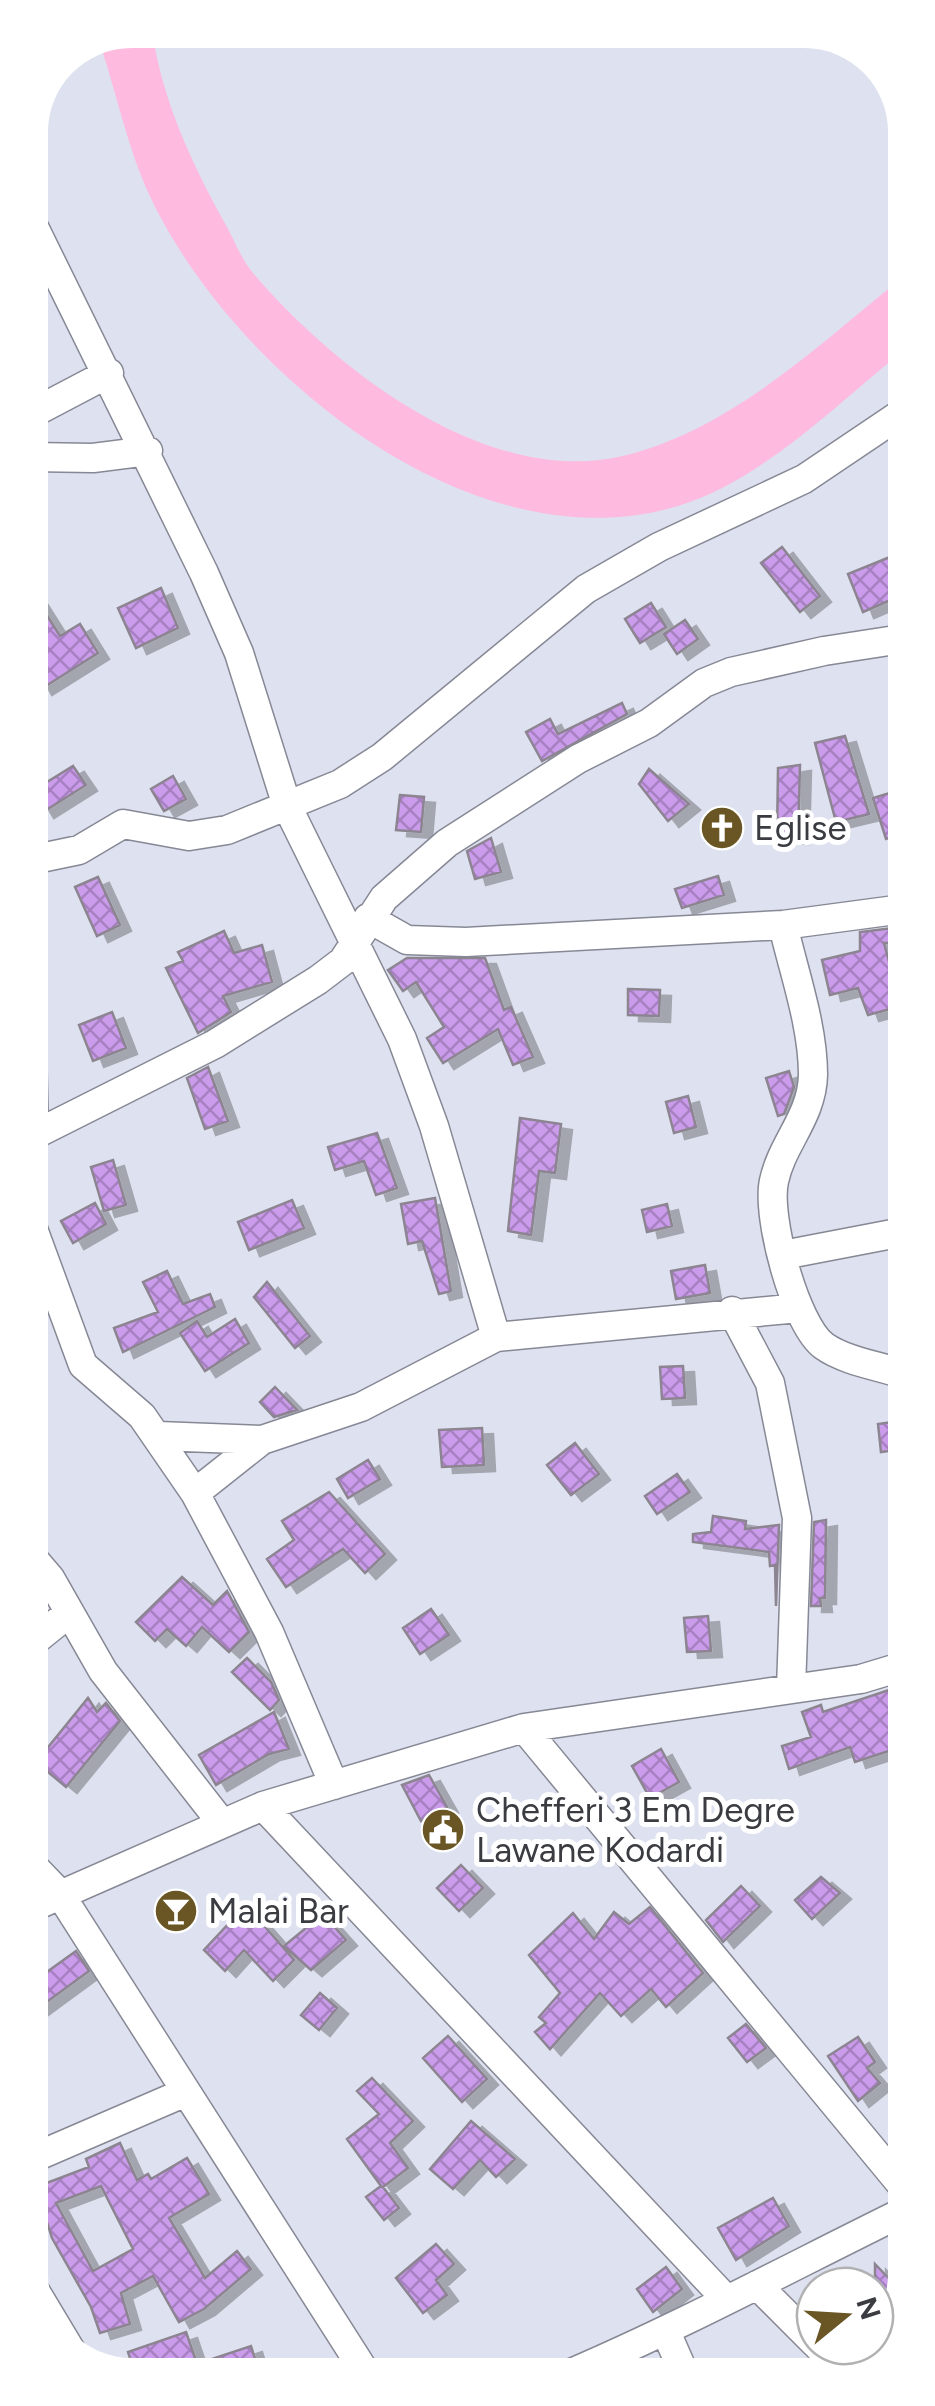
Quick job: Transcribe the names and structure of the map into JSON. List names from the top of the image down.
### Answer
{
  "places": {
    "church": ["Eglise"],
    "public building": ["Chefferi 3 Em Degre Lawane Kodardi"],
    "bar": ["Malai Bar"]
  },
  "north": "right"
}
